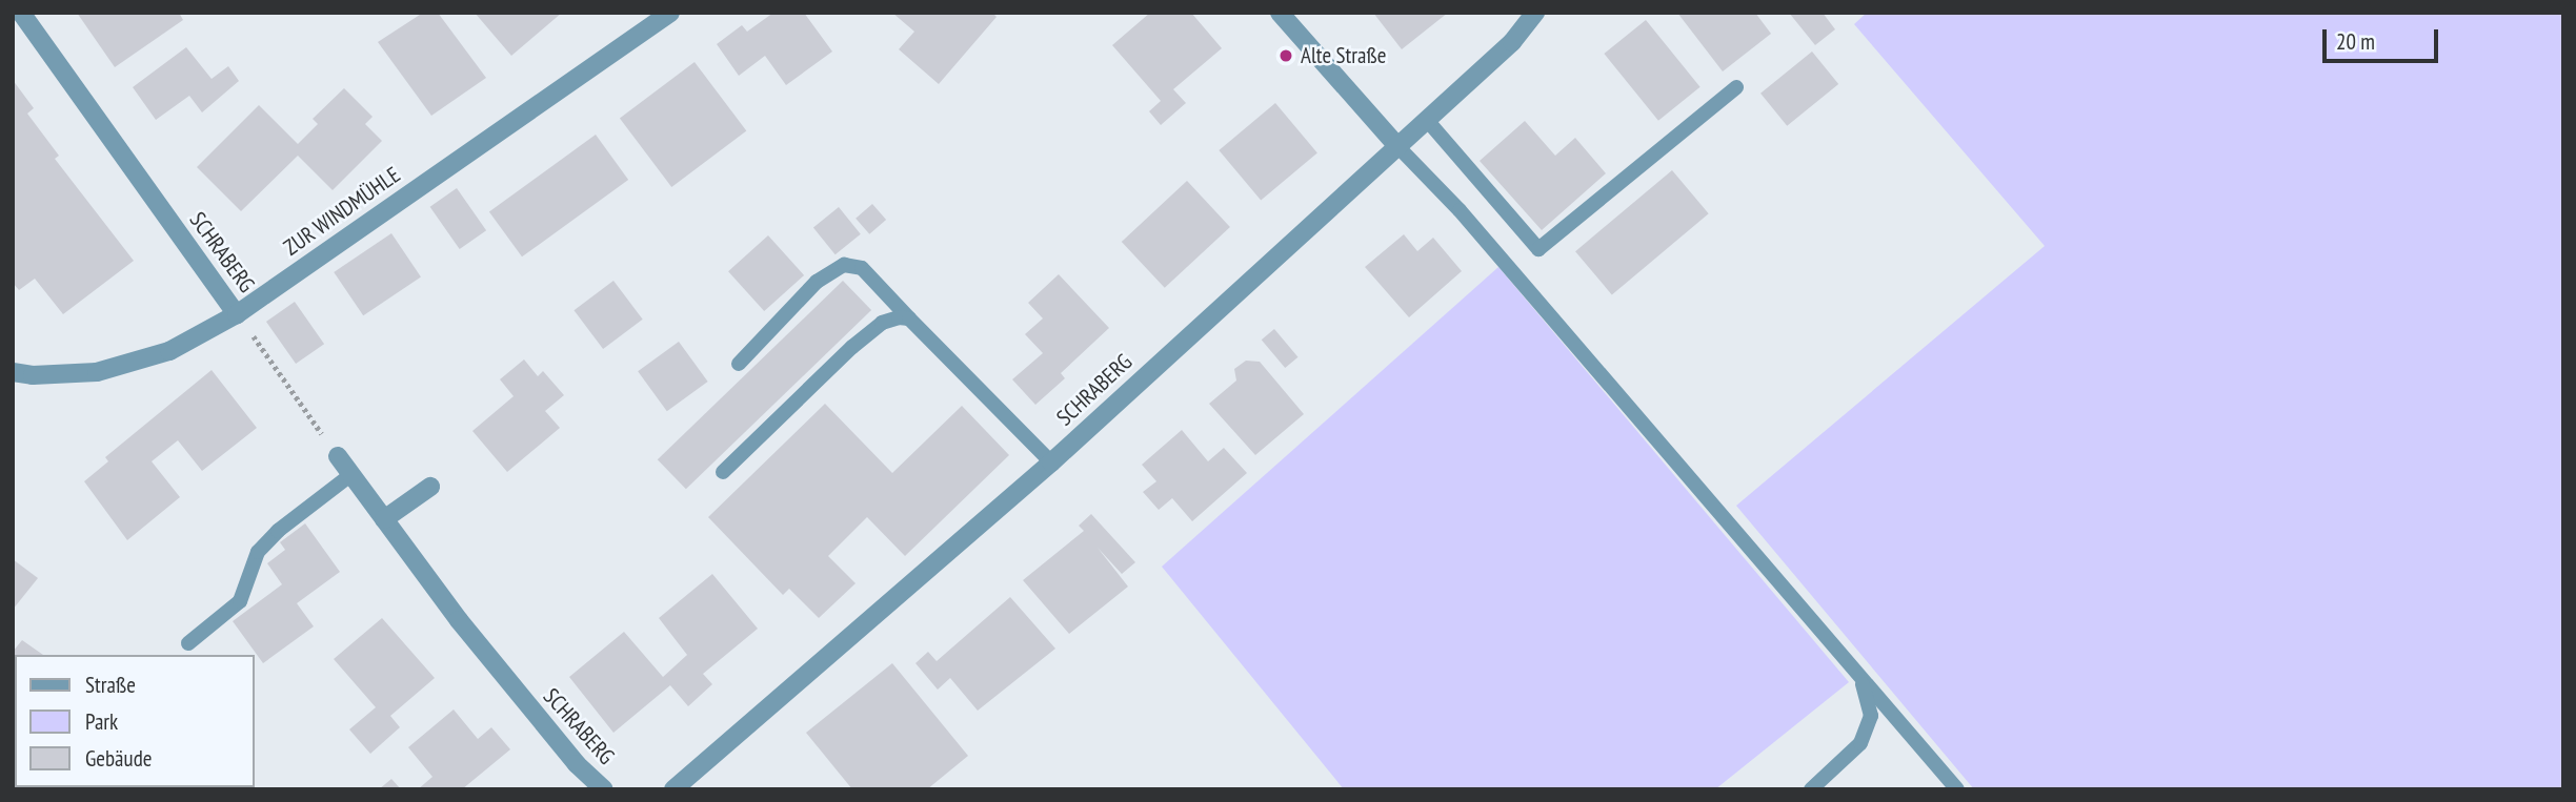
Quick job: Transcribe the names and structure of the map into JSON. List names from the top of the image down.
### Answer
{
  "streets": {
    "street": ["ZUR WINDMÜHLE", "SCHRABERG"]
  },
  "crossings": [
    ["ZUR WINDMÜHLE", "SCHRABERG"]
  ],
  "places": ["Alte Straße"],
  "legend": ["Straße", "Park", "Gebäude"],
  "scale_bar": "20 m"
}
